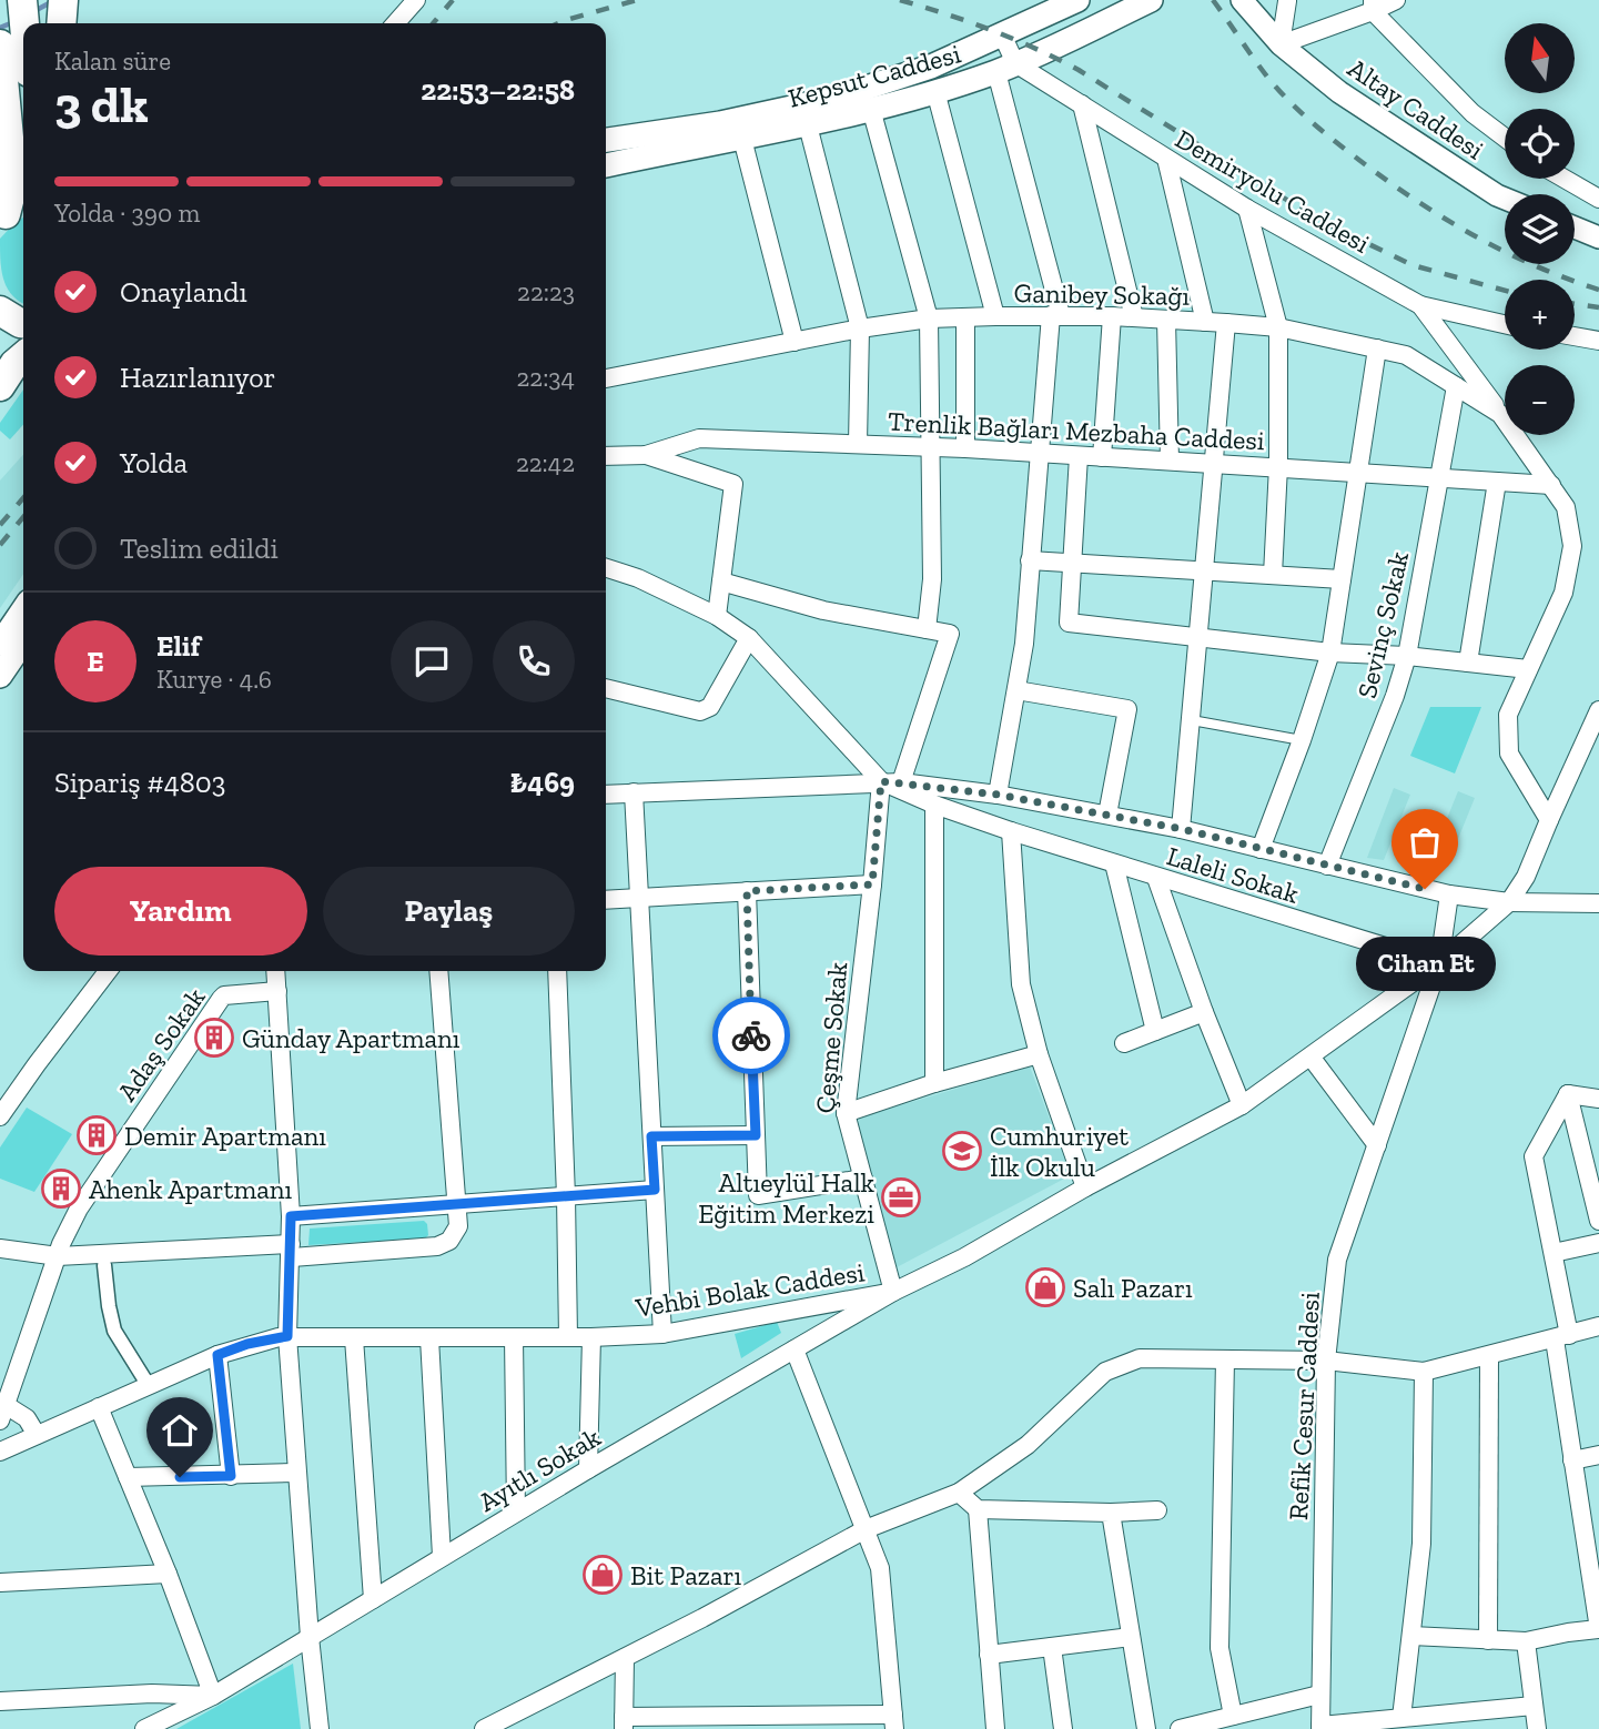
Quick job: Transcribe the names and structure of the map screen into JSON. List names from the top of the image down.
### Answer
{
  "streets": {
    "main road": ["Kepsut Caddesi"],
    "street": [
      "Altay Caddesi",
      "Demiryolu Caddesi",
      "Ganibey Sokağı",
      "Trenlik Bağları Mezbaha Caddesi",
      "Sevinç Sokak",
      "Laleli Sokak",
      "Çeşme Sokak",
      "Adaş Sokak",
      "Vehbi Bolak Caddesi",
      "Refik Cesur Caddesi",
      "Ayıtlı Sokak"
    ]
  },
  "crossings": [
    ["Kepsut Caddesi", "Demiryolu Caddesi"],
    ["Demiryolu Caddesi", "Ganibey Sokağı"],
    ["Ganibey Sokağı", "Trenlik Bağları Mezbaha Caddesi"],
    ["Ganibey Sokağı", "Sevinç Sokak"],
    ["Ganibey Sokağı", "Vehbi Bolak Caddesi"],
    ["Trenlik Bağları Mezbaha Caddesi", "Sevinç Sokak"],
    ["Laleli Sokak", "Çeşme Sokak"],
    ["Laleli Sokak", "Vehbi Bolak Caddesi"],
    ["Laleli Sokak", "Refik Cesur Caddesi"],
    ["Çeşme Sokak", "Vehbi Bolak Caddesi"],
    ["Çeşme Sokak", "Ayıtlı Sokak"],
    ["Vehbi Bolak Caddesi", "Refik Cesur Caddesi"],
    ["Vehbi Bolak Caddesi", "Ayıtlı Sokak"]
  ],
  "places": {
    "other": ["Cihan Et"],
    "building": ["Günday Apartmanı", "Demir Apartmanı", "Ahenk Apartmanı"],
    "school or university": ["Cumhuriyet İlk Okulu"],
    "office": ["Altıeylül Halk Eğitim Merkezi"],
    "shop": ["Salı Pazarı", "Bit Pazarı"]
  },
  "north": "top",
  "page": {
    "map_buttons": ["+", "−"],
    "heading": ["3 dk", "Kalan süre", "22:53–22:58"],
    "panel": [
      "Elif",
      "Kurye · 4.6",
      "Sipariş #4803",
      "₺469"
    ],
    "bar": "Yolda · 390 m",
    "list": [
      ["Onaylandı", "22:23"],
      ["Hazırlanıyor", "22:34"],
      ["Yolda", "22:42"],
      "Teslim edildi"
    ],
    "round": "E",
    "buttons": ["Yardım", "Paylaş"],
    "bubble": "Cihan Et"
  }
}
